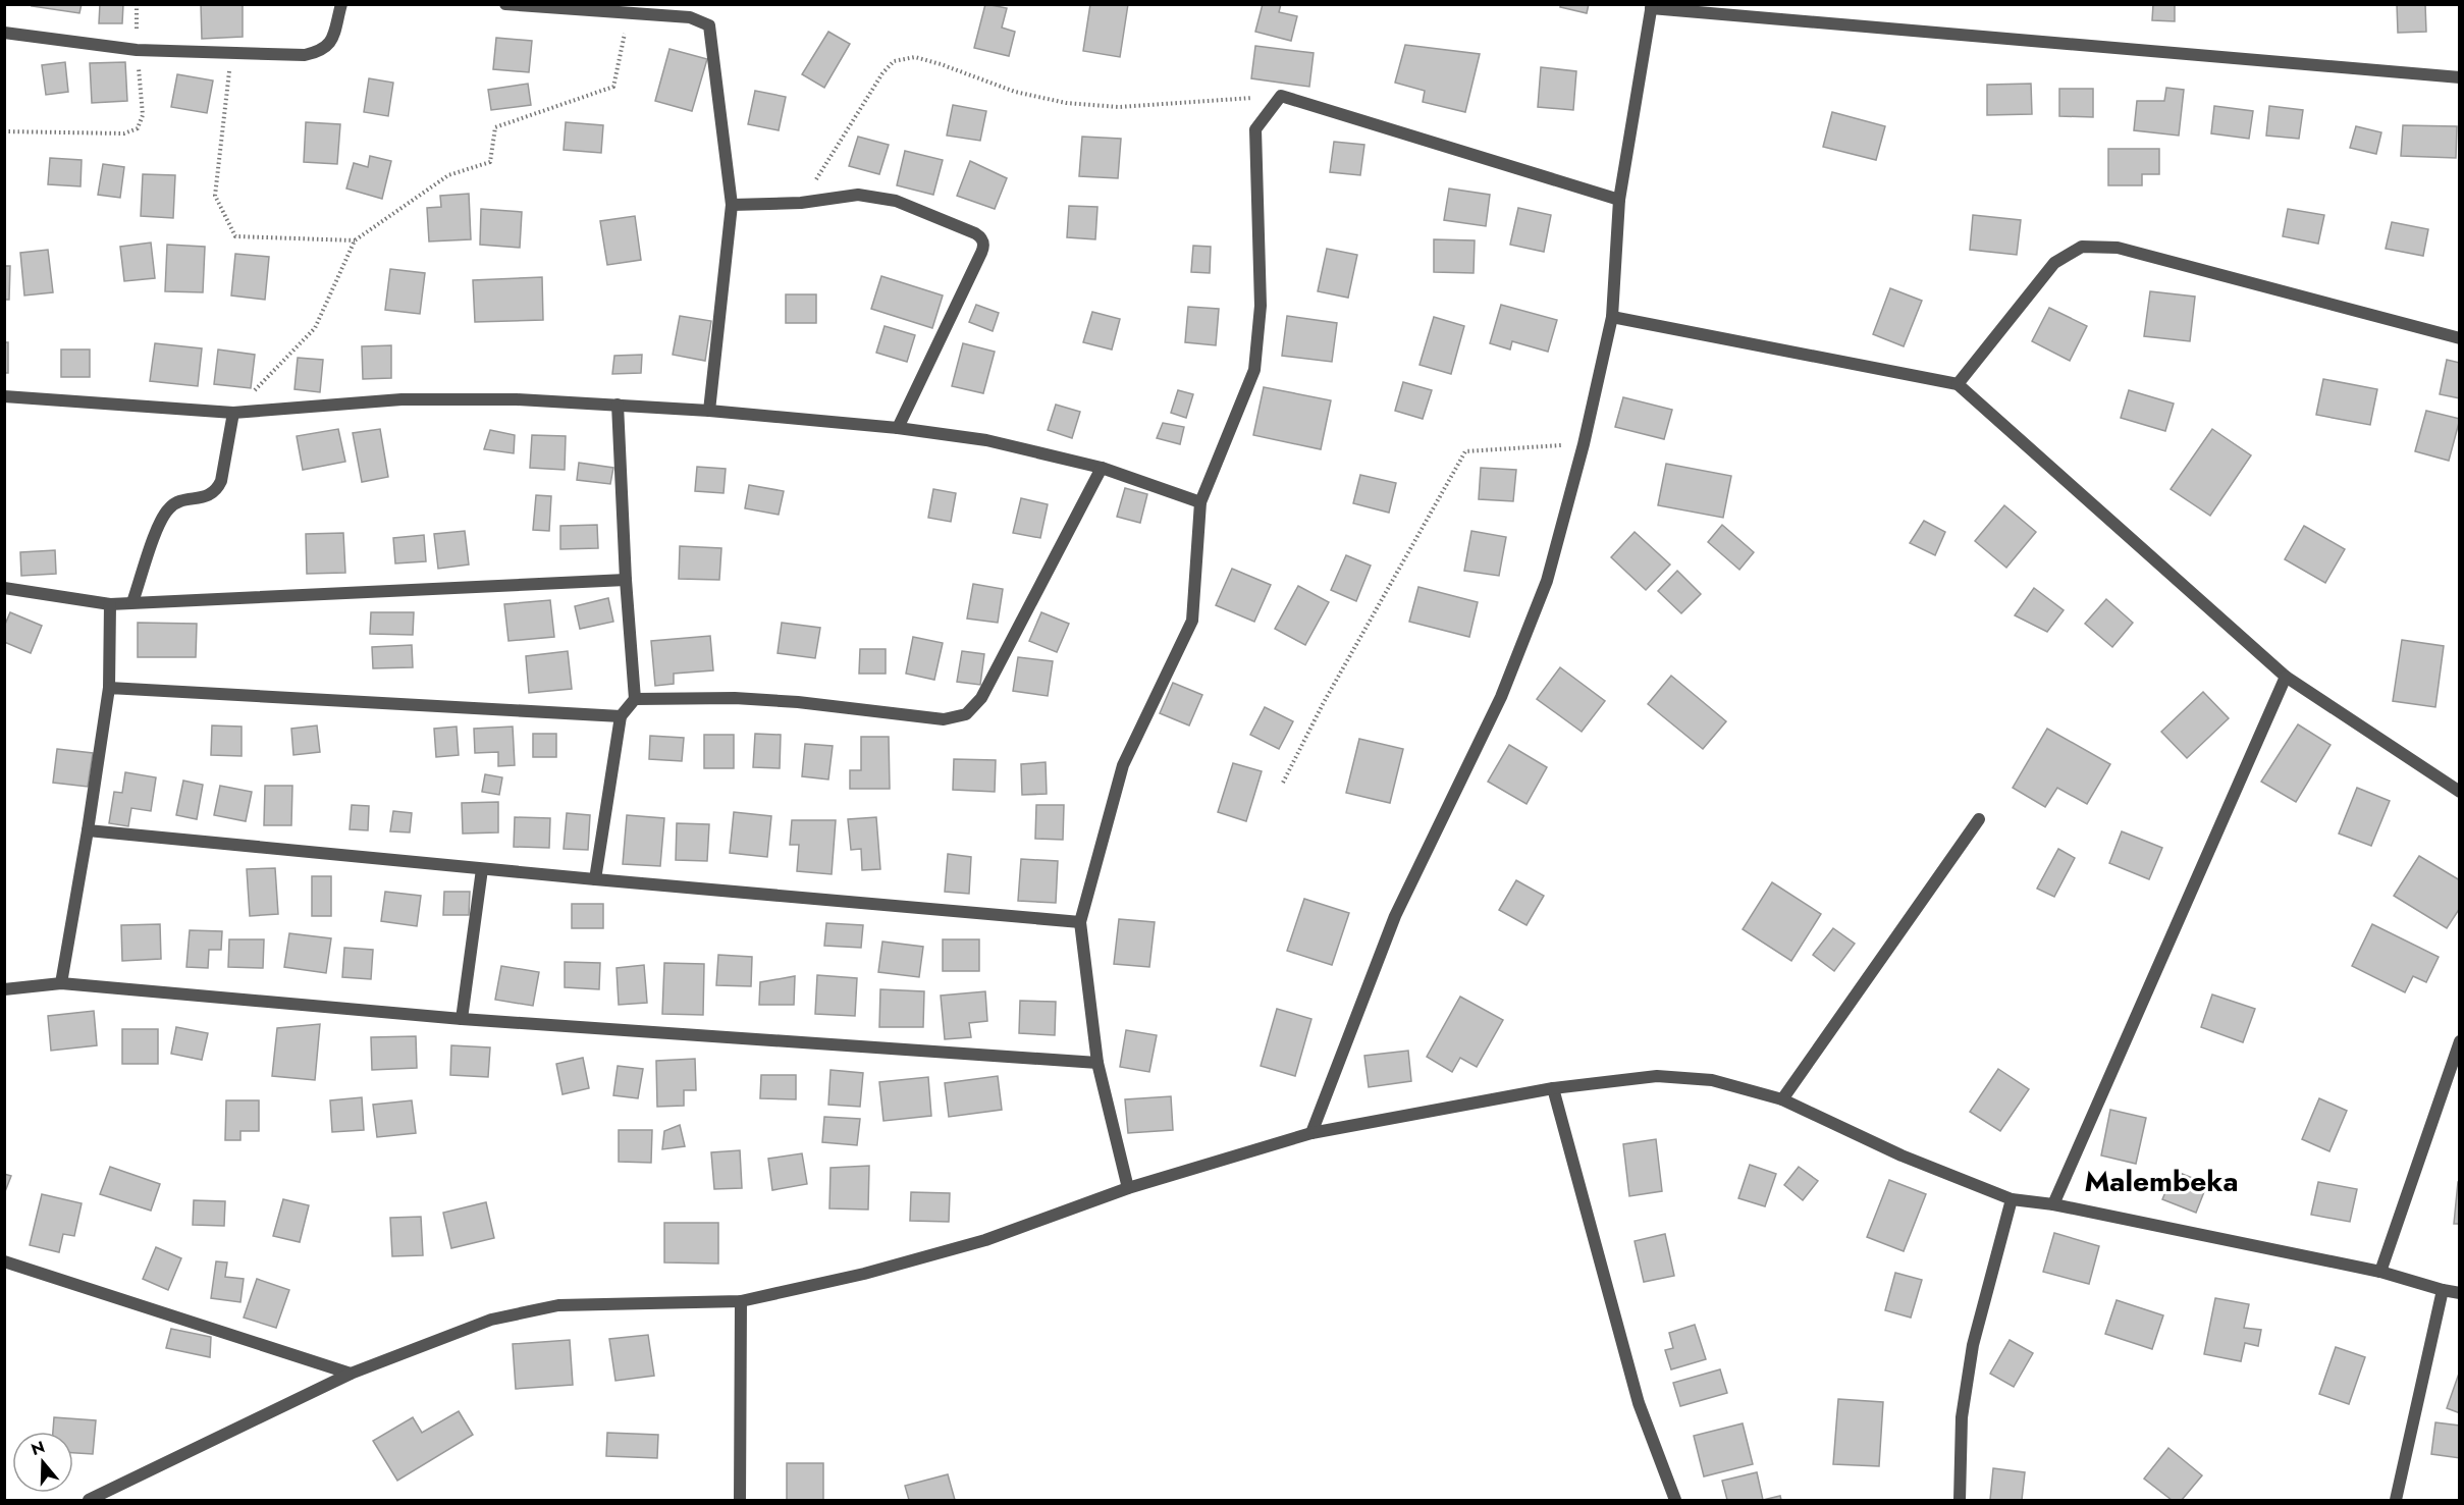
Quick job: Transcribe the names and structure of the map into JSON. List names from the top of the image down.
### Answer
{
  "districts": ["Malembeka"],
  "north": "top"
}
